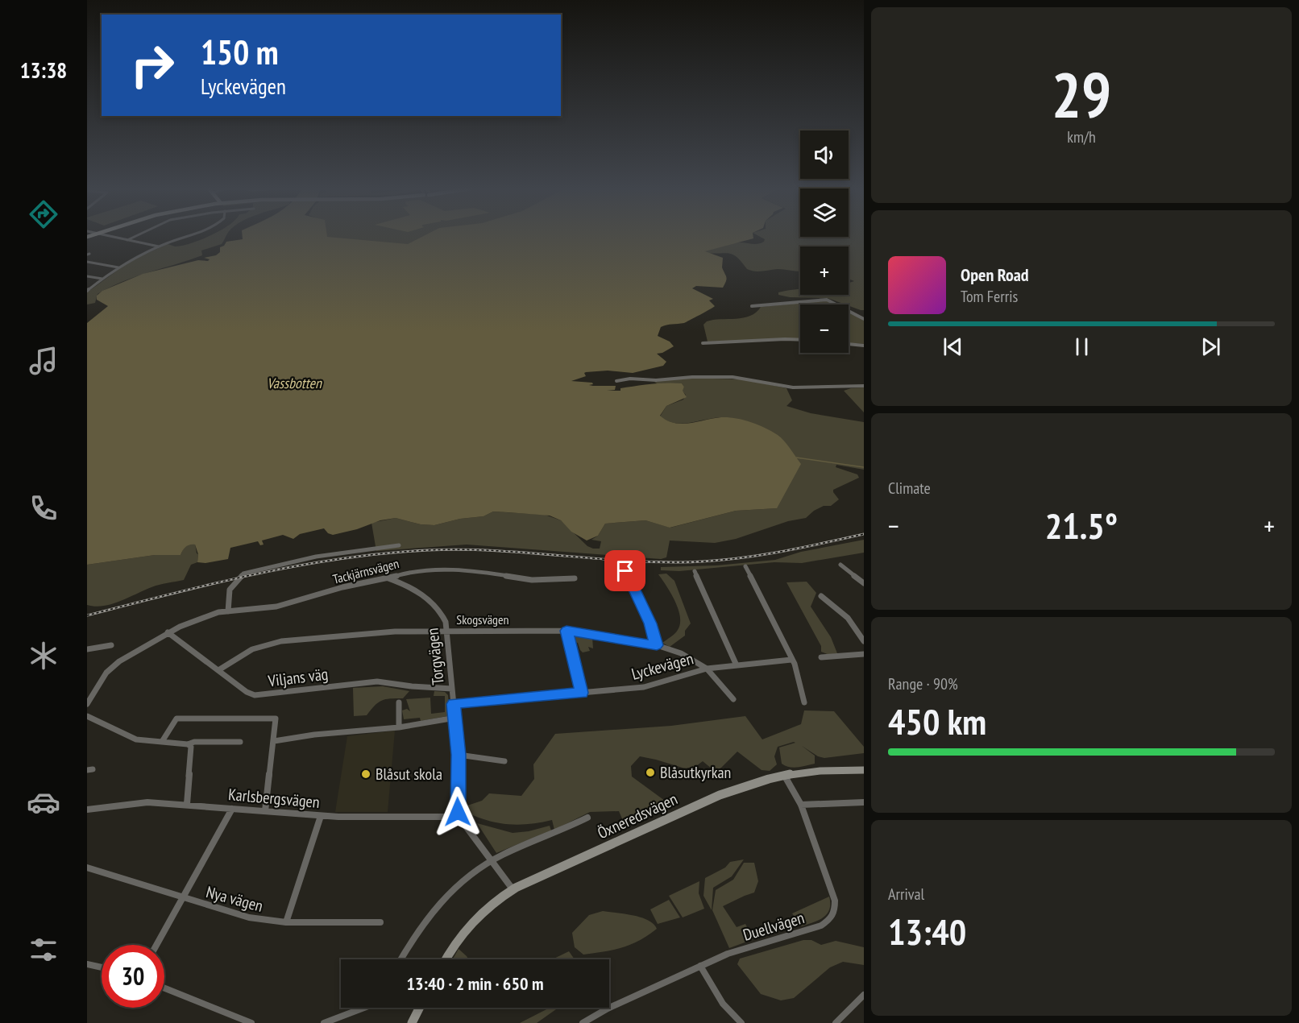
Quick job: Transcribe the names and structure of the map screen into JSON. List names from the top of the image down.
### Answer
{
  "streets": {
    "main road": ["Öxneredsvägen"],
    "street": [
      "Tackjärnsvägen",
      "Skogsvägen",
      "Torgvägen",
      "Lyckevägen",
      "Viljans väg",
      "Karlsbergsvägen",
      "Nya vägen",
      "Duellvägen"
    ]
  },
  "crossings": [
    ["Tackjärnsvägen", "Torgvägen"],
    ["Tackjärnsvägen", "Viljans väg"],
    ["Skogsvägen", "Torgvägen"],
    ["Skogsvägen", "Lyckevägen"],
    ["Skogsvägen", "Viljans väg"],
    ["Torgvägen", "Lyckevägen"],
    ["Torgvägen", "Viljans väg"],
    ["Torgvägen", "Karlsbergsvägen"],
    ["Torgvägen", "Öxneredsvägen"],
    ["Öxneredsvägen", "Duellvägen"]
  ],
  "water": ["Vassbotten"],
  "places": ["Blåsutkyrkan", "Blåsut skola"],
  "page": {
    "tabs": "13:38",
    "tile": [
      ["29", "km/h"],
      "Climate",
      ["Range · 90%", "450 km"],
      ["Arrival", "13:40"]
    ],
    "turn": ["150 m", "Lyckevägen"],
    "map_buttons": ["+", "−"],
    "song": ["Open Road", "Tom Ferris"],
    "heat": ["−", "21.5°", "+"],
    "limit": "30",
    "trip": "13:40 · 2 min · 650 m"
  }
}
